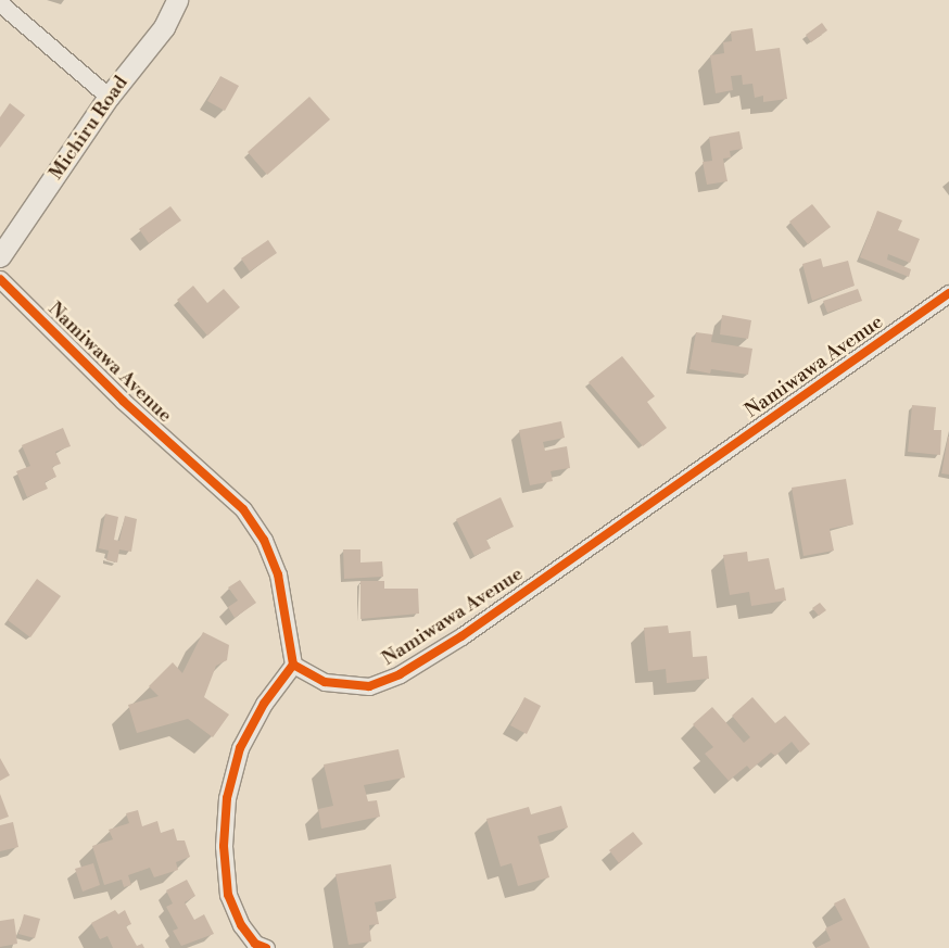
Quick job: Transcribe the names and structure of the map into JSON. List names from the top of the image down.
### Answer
{
  "streets": {
    "street": ["Michiru Road", "Namiwawa Avenue"]
  }
}
